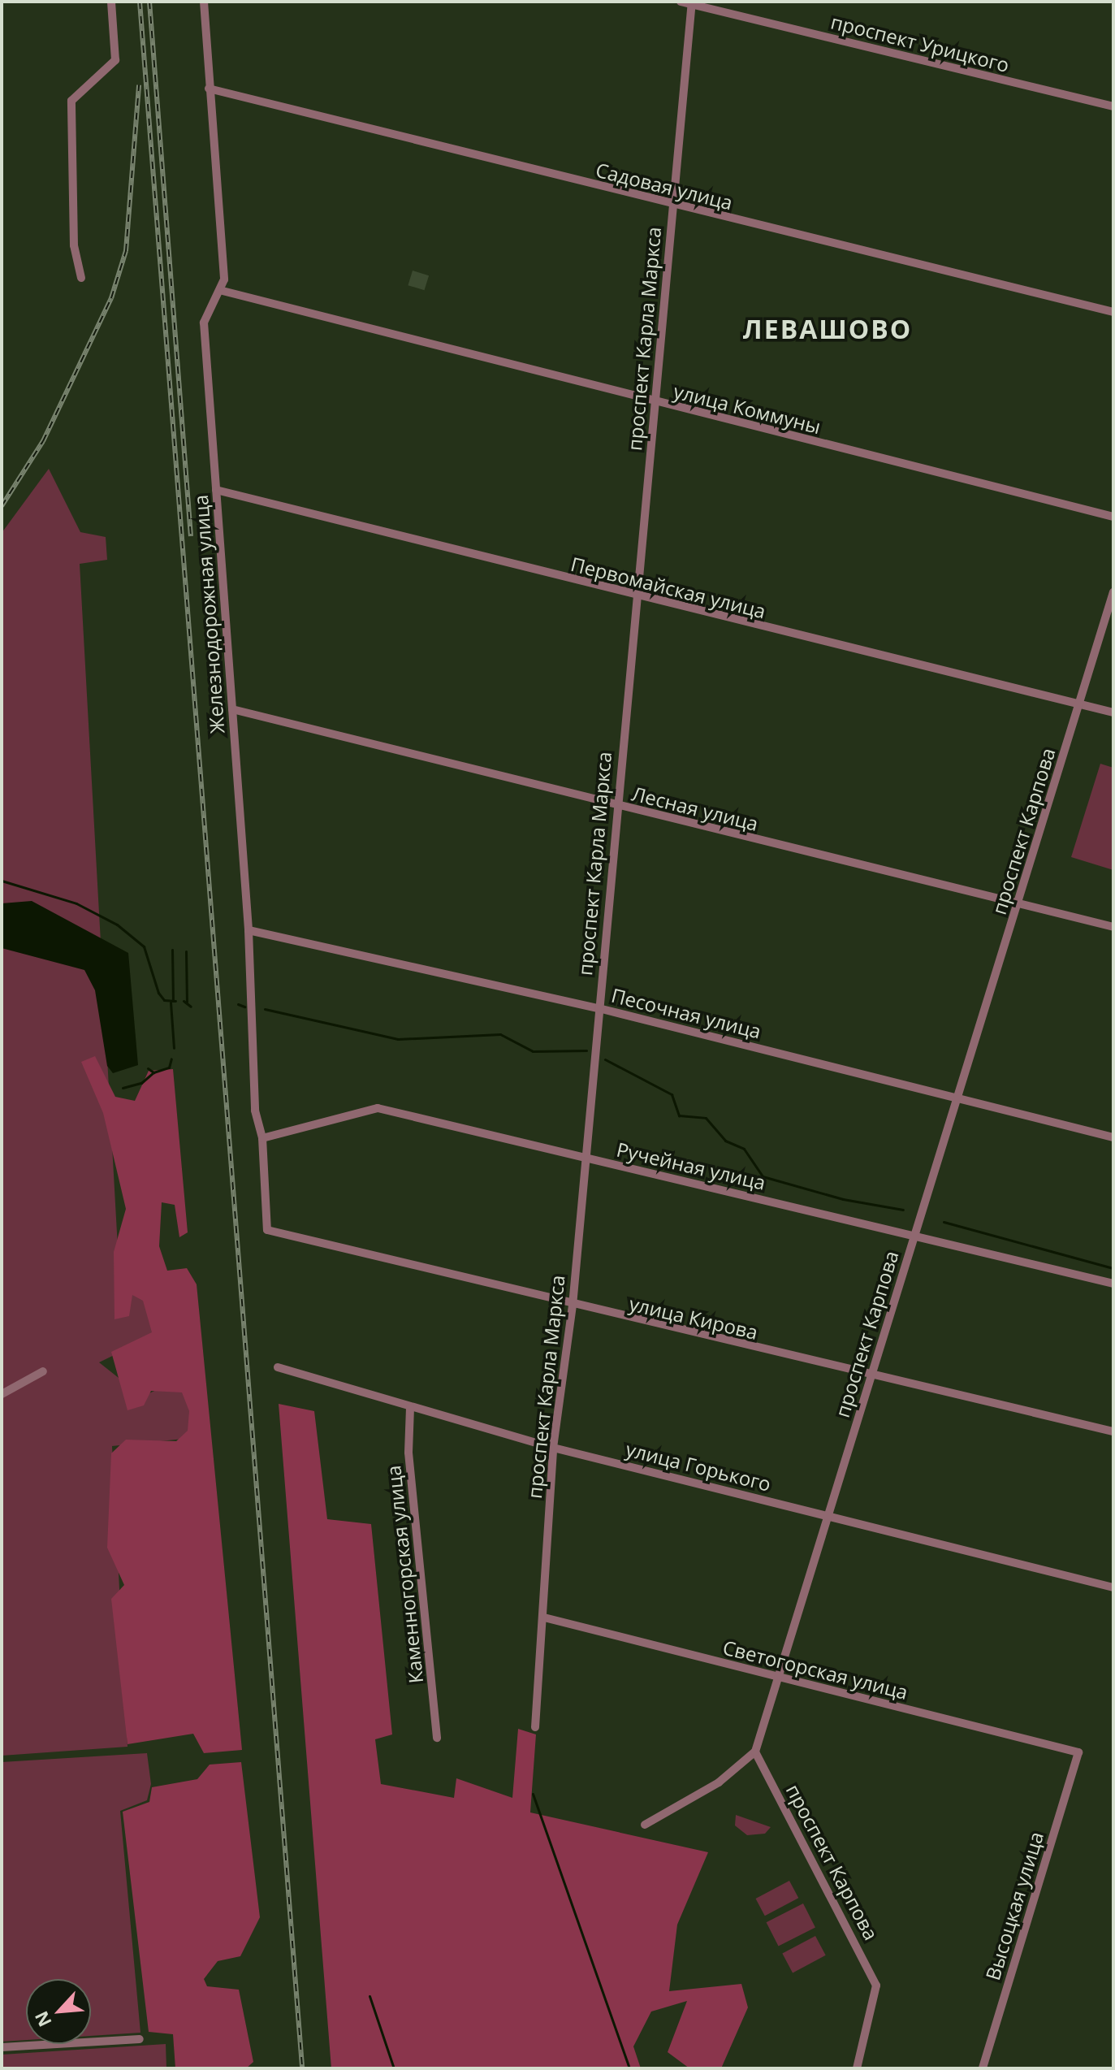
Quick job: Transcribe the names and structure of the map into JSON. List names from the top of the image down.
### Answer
{
  "streets": {
    "street": [
      "проспект Урицкого",
      "Садовая улица",
      "проспект Карла Маркса",
      "улица Коммуны",
      "Первомайская улица",
      "Железнодорожная улица",
      "Лесная улица",
      "проспект Карпова",
      "Песочная улица",
      "Ручейная улица",
      "улица Кирова",
      "улица Горького",
      "Каменногорская улица",
      "Светогорская улица",
      "Высоцкая улица"
    ]
  },
  "crossings": [
    ["проспект Урицкого", "проспект Карла Маркса"],
    ["Садовая улица", "проспект Карла Маркса"],
    ["проспект Карла Маркса", "улица Коммуны"],
    ["проспект Карла Маркса", "Первомайская улица"],
    ["проспект Карла Маркса", "Лесная улица"],
    ["проспект Карла Маркса", "Песочная улица"],
    ["проспект Карла Маркса", "Ручейная улица"],
    ["проспект Карла Маркса", "улица Кирова"],
    ["проспект Карла Маркса", "улица Горького"],
    ["проспект Карла Маркса", "Светогорская улица"],
    ["улица Коммуны", "Железнодорожная улица"],
    ["Первомайская улица", "Железнодорожная улица"],
    ["Первомайская улица", "проспект Карпова"],
    ["Железнодорожная улица", "Лесная улица"],
    ["Железнодорожная улица", "Песочная улица"],
    ["Железнодорожная улица", "Ручейная улица"],
    ["Железнодорожная улица", "улица Кирова"],
    ["Лесная улица", "проспект Карпова"],
    ["проспект Карпова", "Песочная улица"],
    ["проспект Карпова", "Ручейная улица"],
    ["проспект Карпова", "улица Кирова"],
    ["проспект Карпова", "улица Горького"],
    ["проспект Карпова", "Светогорская улица"],
    ["улица Горького", "Каменногорская улица"],
    ["Светогорская улица", "Высоцкая улица"]
  ],
  "districts": ["ЛЕВАШОВО"],
  "north": "bottom left"
}
